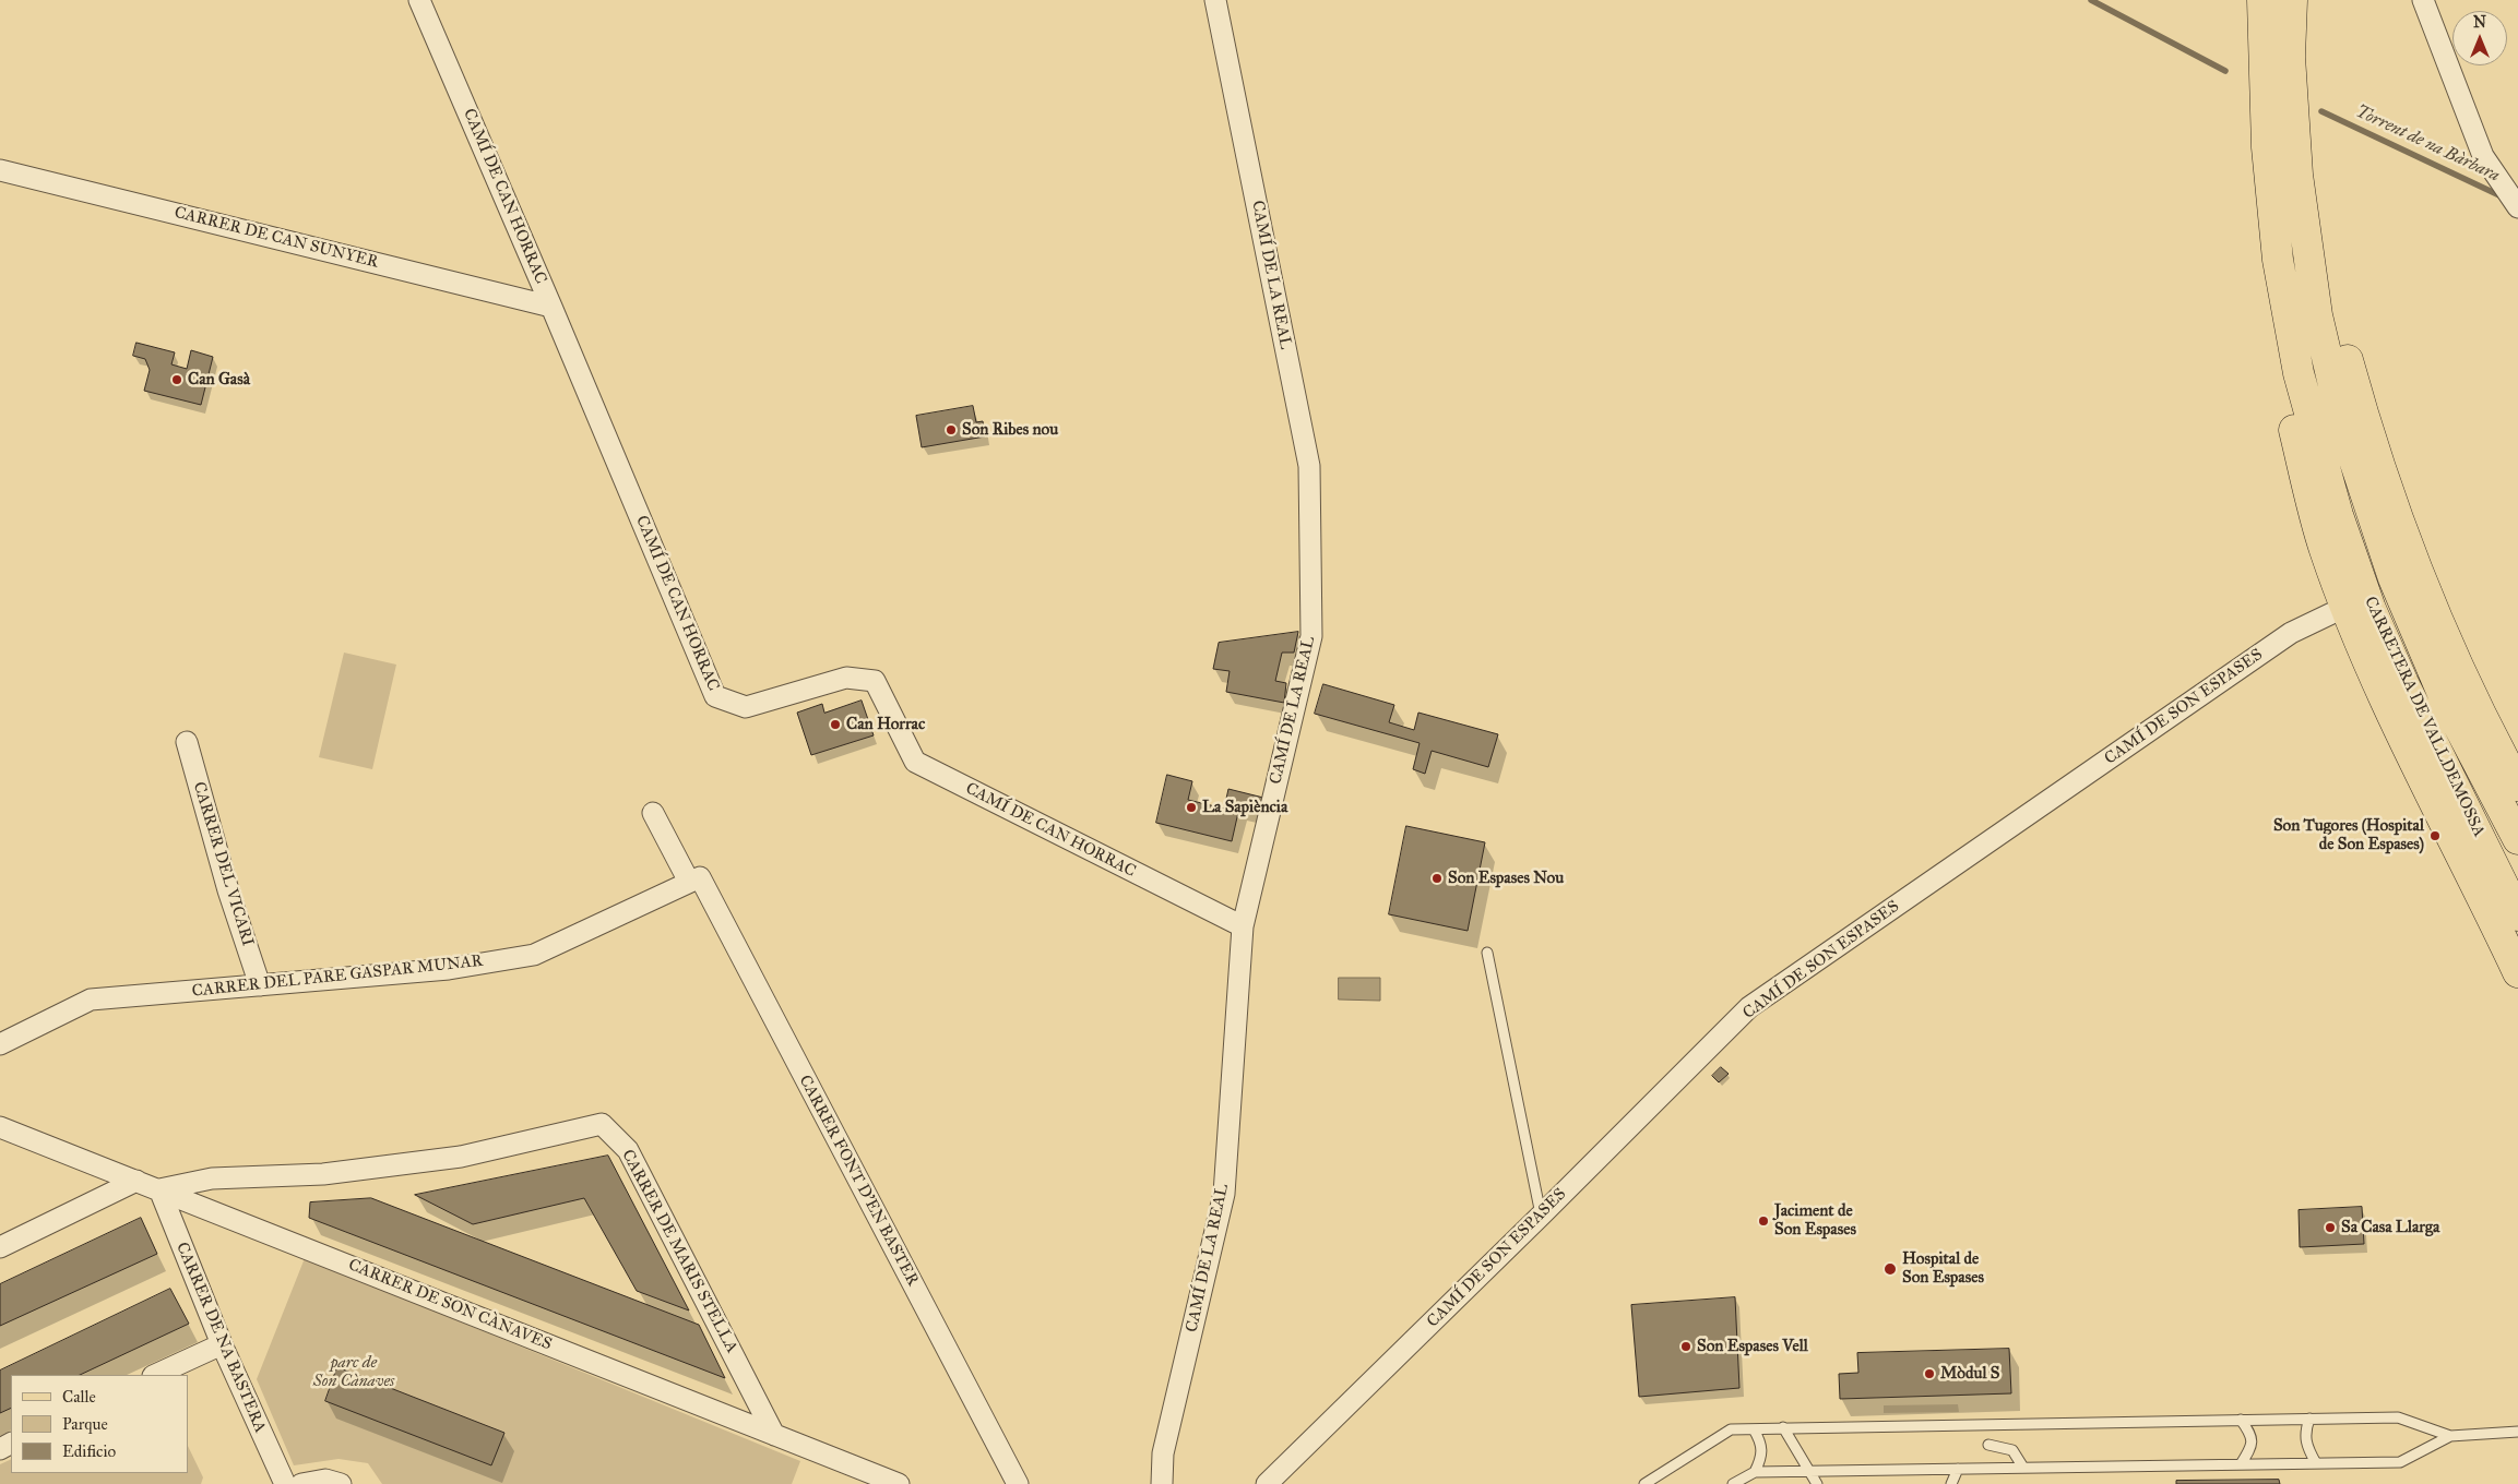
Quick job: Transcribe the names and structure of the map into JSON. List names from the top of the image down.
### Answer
{
  "streets": {
    "main road": ["CARRETERA DE VALLDEMOSSA"],
    "street": [
      "CAMÍ DE CAN HORRAC",
      "CARRER DE CAN SUNYER",
      "CAMÍ DE LA REAL",
      "CAMÍ DE SON ESPASES",
      "CARRER DEL VICARI",
      "CARRER DEL PARE GASPAR MUNAR",
      "CARRER FONT D'EN BASTER",
      "CARRER DE MARIS STELLA",
      "CARRER DE SON CÀNAVES",
      "CARRER DE NA BASTERA"
    ]
  },
  "crossings": [
    ["CAMÍ DE CAN HORRAC", "CARRER DE CAN SUNYER"],
    ["CAMÍ DE CAN HORRAC", "CAMÍ DE LA REAL"],
    ["CARRER DEL VICARI", "CARRER DEL PARE GASPAR MUNAR"],
    ["CARRER DEL PARE GASPAR MUNAR", "CARRER FONT D'EN BASTER"],
    ["CARRER DE MARIS STELLA", "CARRER DE SON CÀNAVES"],
    ["CARRER DE MARIS STELLA", "CARRER DE NA BASTERA"],
    ["CARRER DE SON CÀNAVES", "CARRER DE NA BASTERA"]
  ],
  "water": ["Torrent de na Bàrbara"],
  "parks": ["parc de Son Cànaves"],
  "places": [
    "Can Gasà",
    "Son Ribes nou",
    "Can Horrac",
    "La Sapiència",
    "Son Tugores (Hospital de Son Espases)",
    "Son Espases Nou",
    "Jaciment de Son Espases",
    "Sa Casa Llarga",
    "Hospital de Son Espases",
    "Son Espases Vell",
    "Mòdul S"
  ],
  "legend": ["Calle", "Parque", "Edificio"],
  "north": "top"
}
